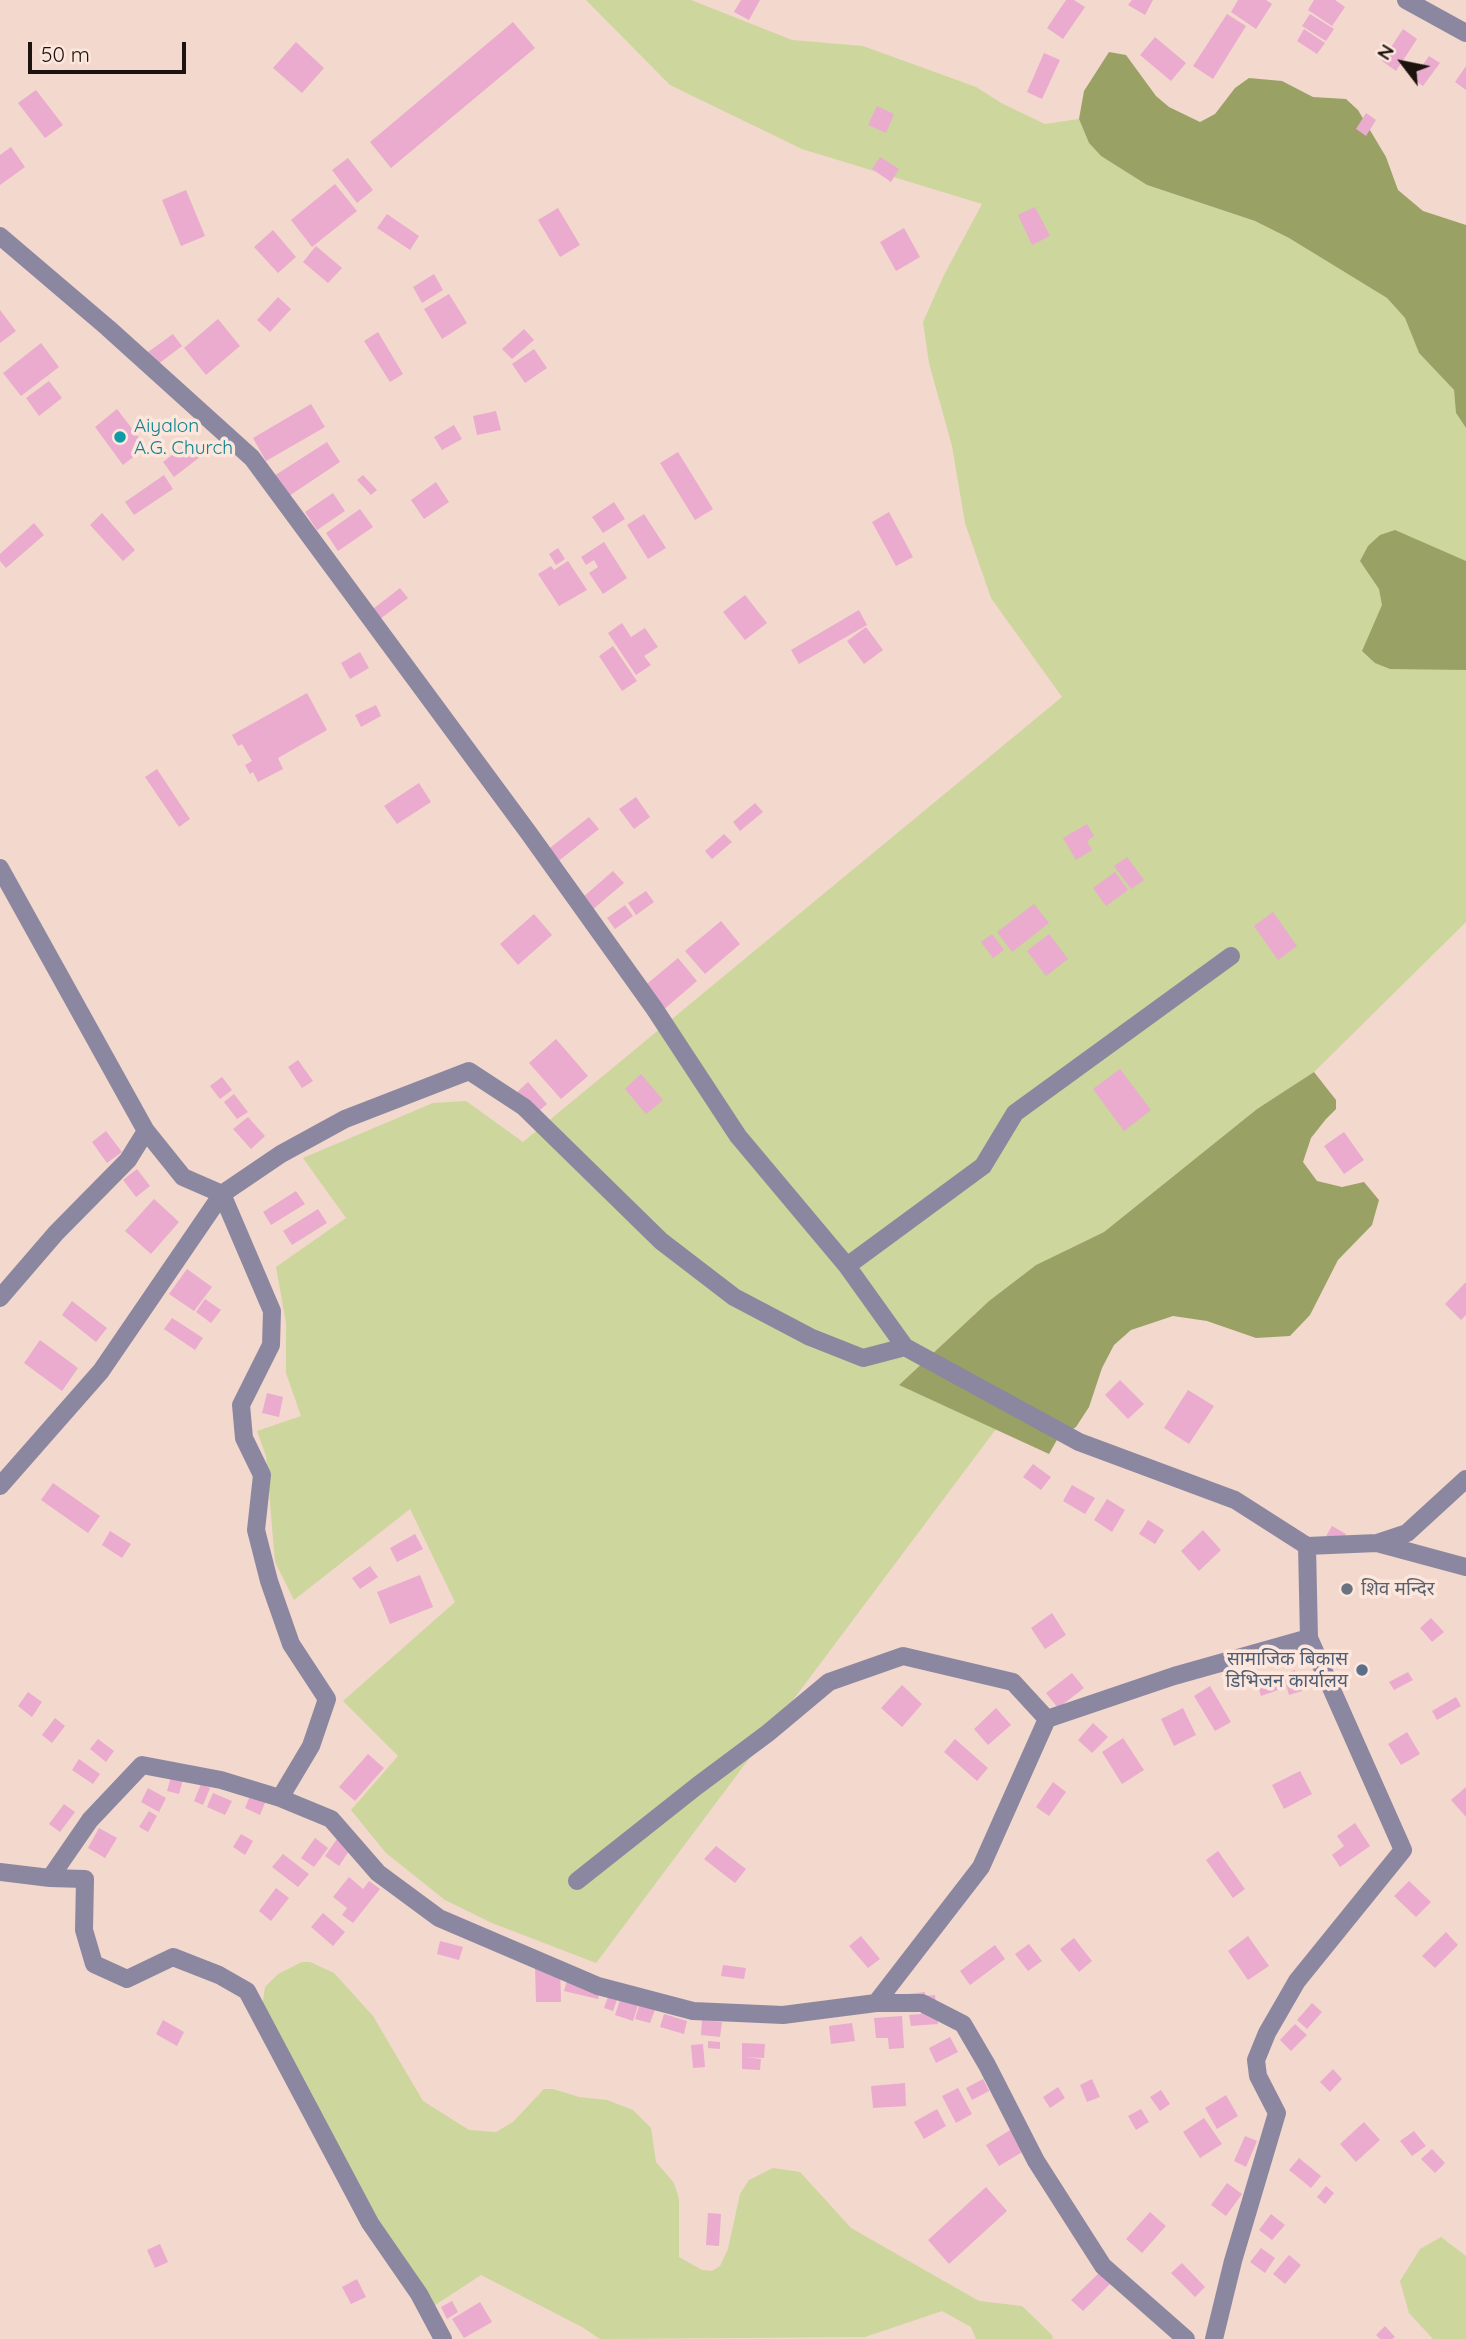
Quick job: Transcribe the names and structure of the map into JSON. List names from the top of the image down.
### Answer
{
  "places": ["Aiyalon A.G. Church", "शिव मन्दिर", "सामाजिक बिकास डिभिजन कार्यालय"],
  "scale_bar": "50 m",
  "north": "top left"
}
